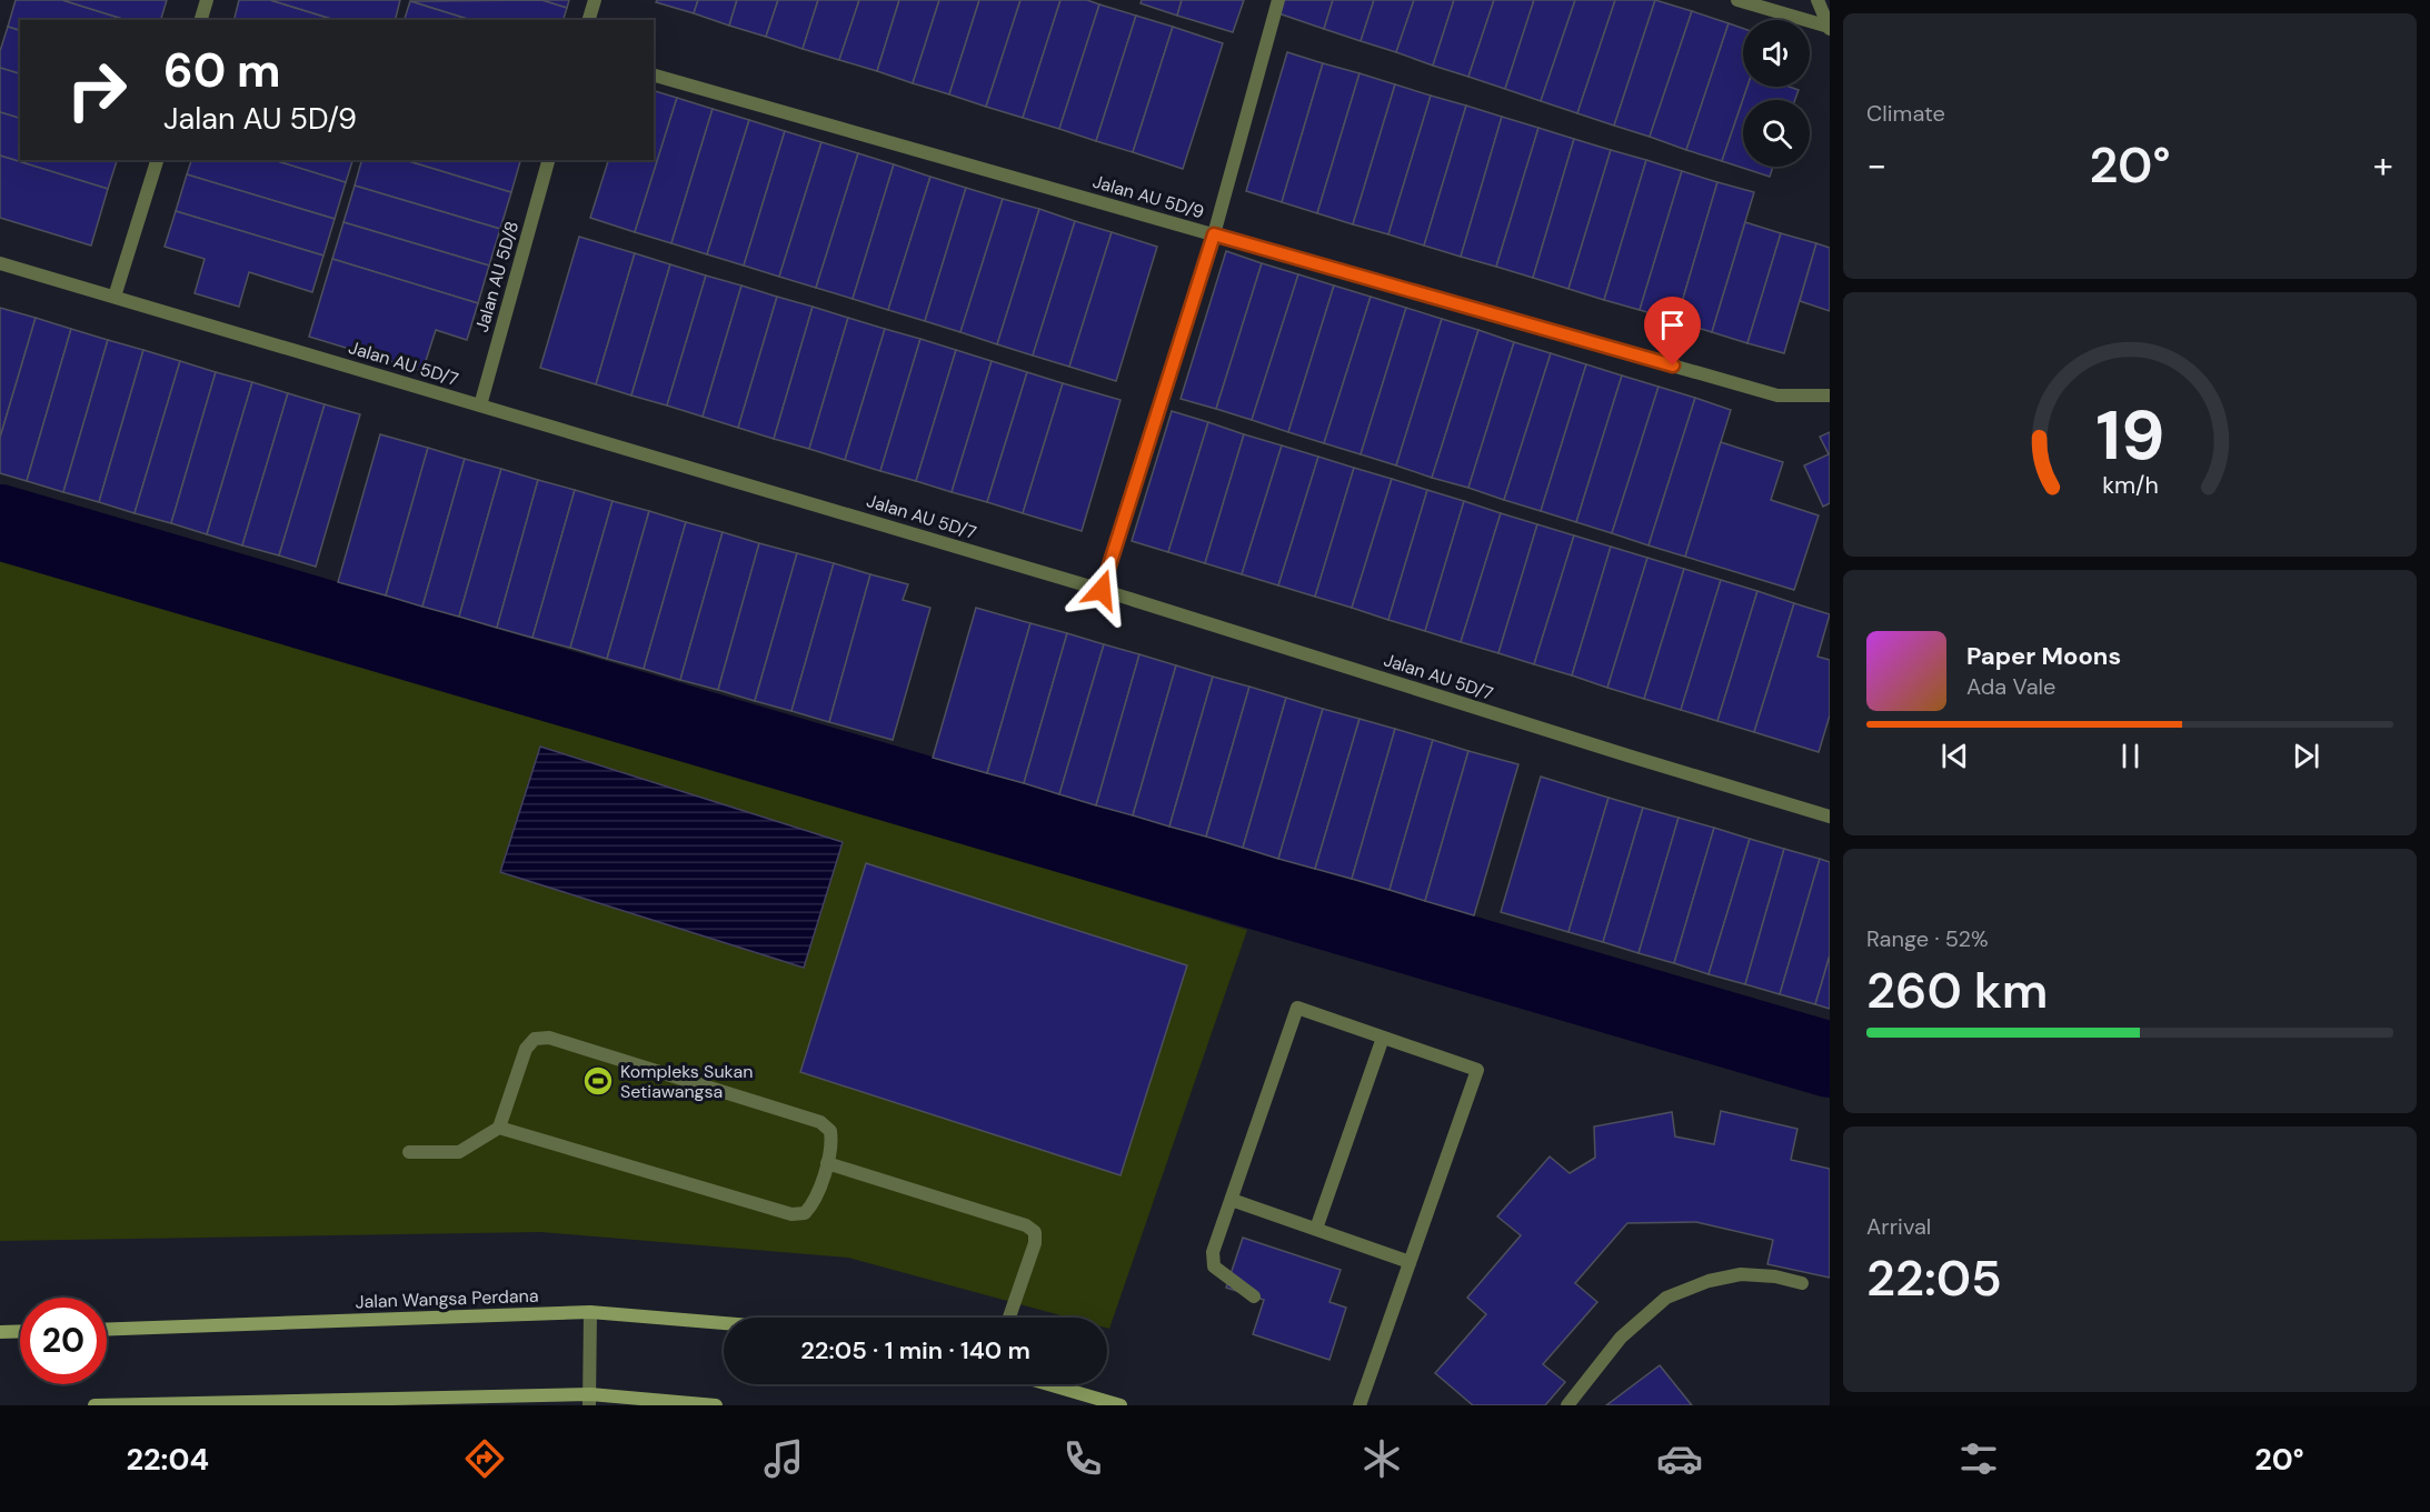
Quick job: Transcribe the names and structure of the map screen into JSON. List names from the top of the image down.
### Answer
{
  "streets": {
    "main road": ["Jalan Wangsa Perdana"],
    "street": ["Jalan AU 5D/9", "Jalan AU 5D/8", "Jalan AU 5D/7"]
  },
  "crossings": [
    ["Jalan AU 5D/8", "Jalan AU 5D/7"]
  ],
  "places": {
    "sports": ["Kompleks Sukan Setiawangsa"]
  },
  "page": {
    "tile": [
      "Climate",
      ["Range · 52%", "260 km"],
      ["Arrival", "22:05"]
    ],
    "turn": ["60 m", "Jalan AU 5D/9"],
    "heat": ["−", "20°", "+"],
    "song": ["Paper Moons", "Ada Vale"],
    "limit": "20",
    "trip": "22:05 · 1 min · 140 m",
    "tabs": ["22:04", "20°"],
    "gauge": ["19", "km/h"]
  }
}
